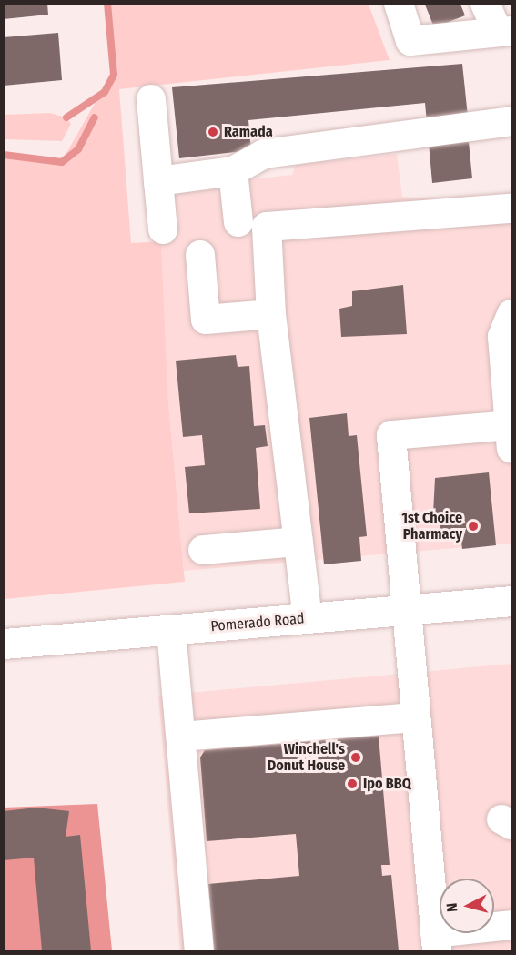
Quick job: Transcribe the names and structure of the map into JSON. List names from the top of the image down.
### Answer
{
  "streets": {
    "main road": ["Pomerado Road"]
  },
  "places": [
    "Ramada",
    "1st Choice Pharmacy",
    "Winchell's Donut House",
    "Ipo BBQ"
  ],
  "north": "left"
}
